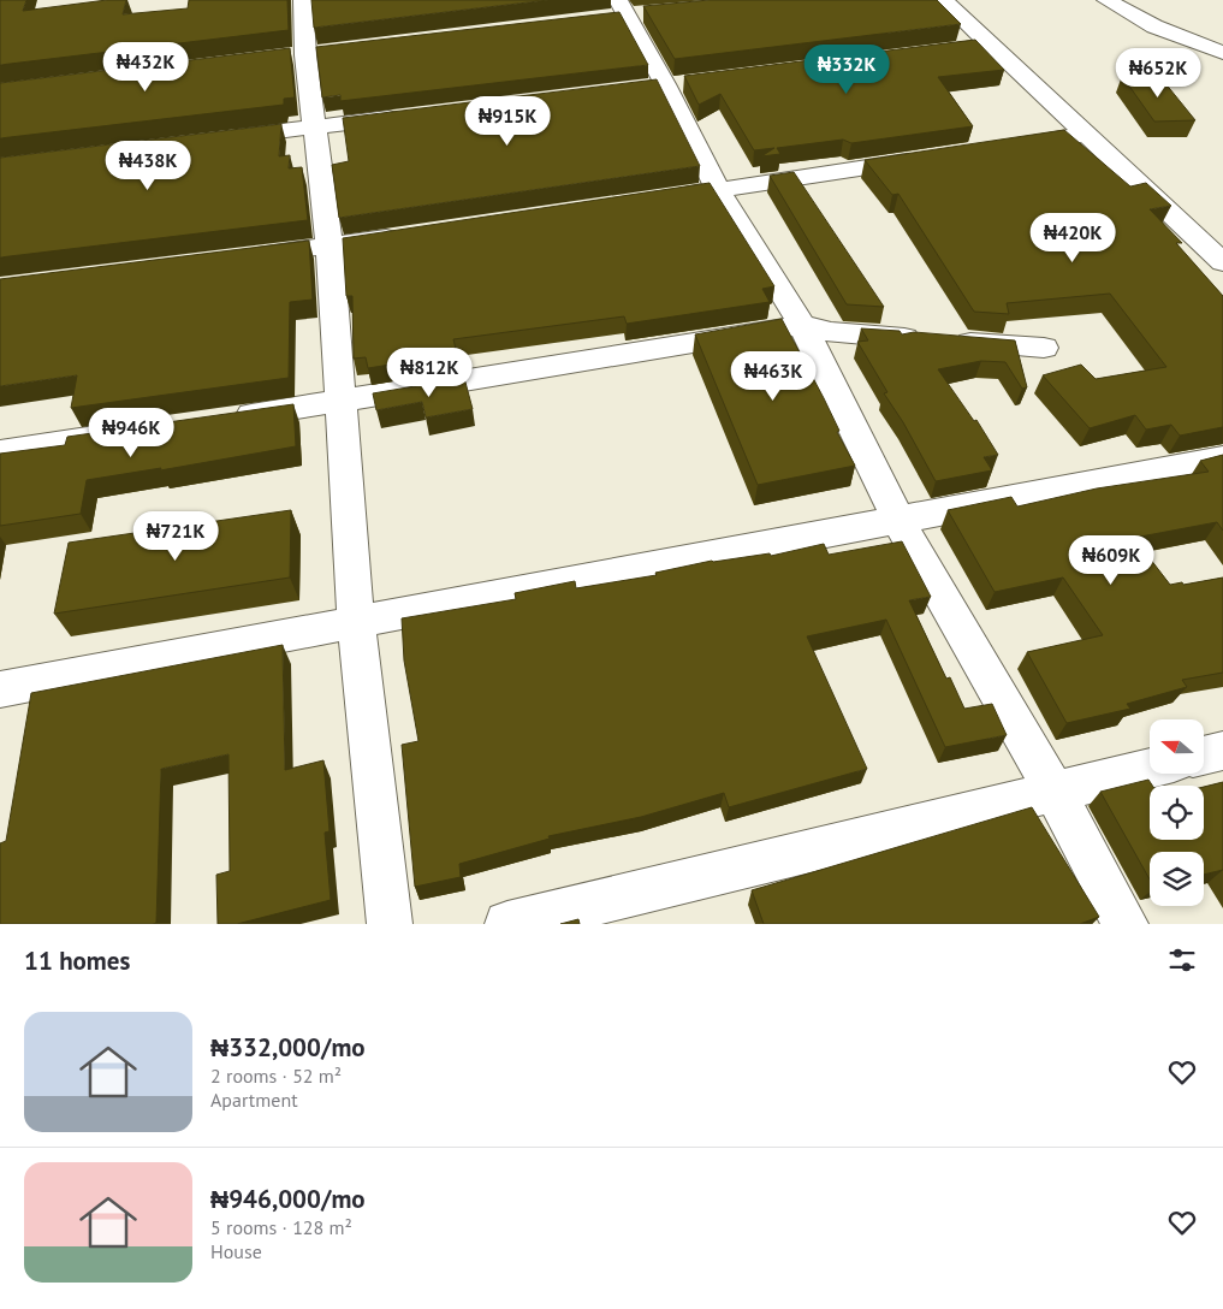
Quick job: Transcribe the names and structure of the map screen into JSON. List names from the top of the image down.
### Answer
{
  "north": "left",
  "page": {
    "price": [
      "₦432K",
      "₦332K",
      "₦652K",
      "₦915K",
      "₦438K",
      "₦420K",
      "₦812K",
      "₦463K",
      "₦946K",
      "₦721K",
      "₦609K"
    ],
    "heading": "11 homes",
    "list": [
      {
        "name": "₦332,000/mo",
        "note": "2 rooms · 52 m² · Apartment"
      },
      {
        "name": "₦946,000/mo",
        "note": "5 rooms · 128 m² · House"
      }
    ]
  }
}
